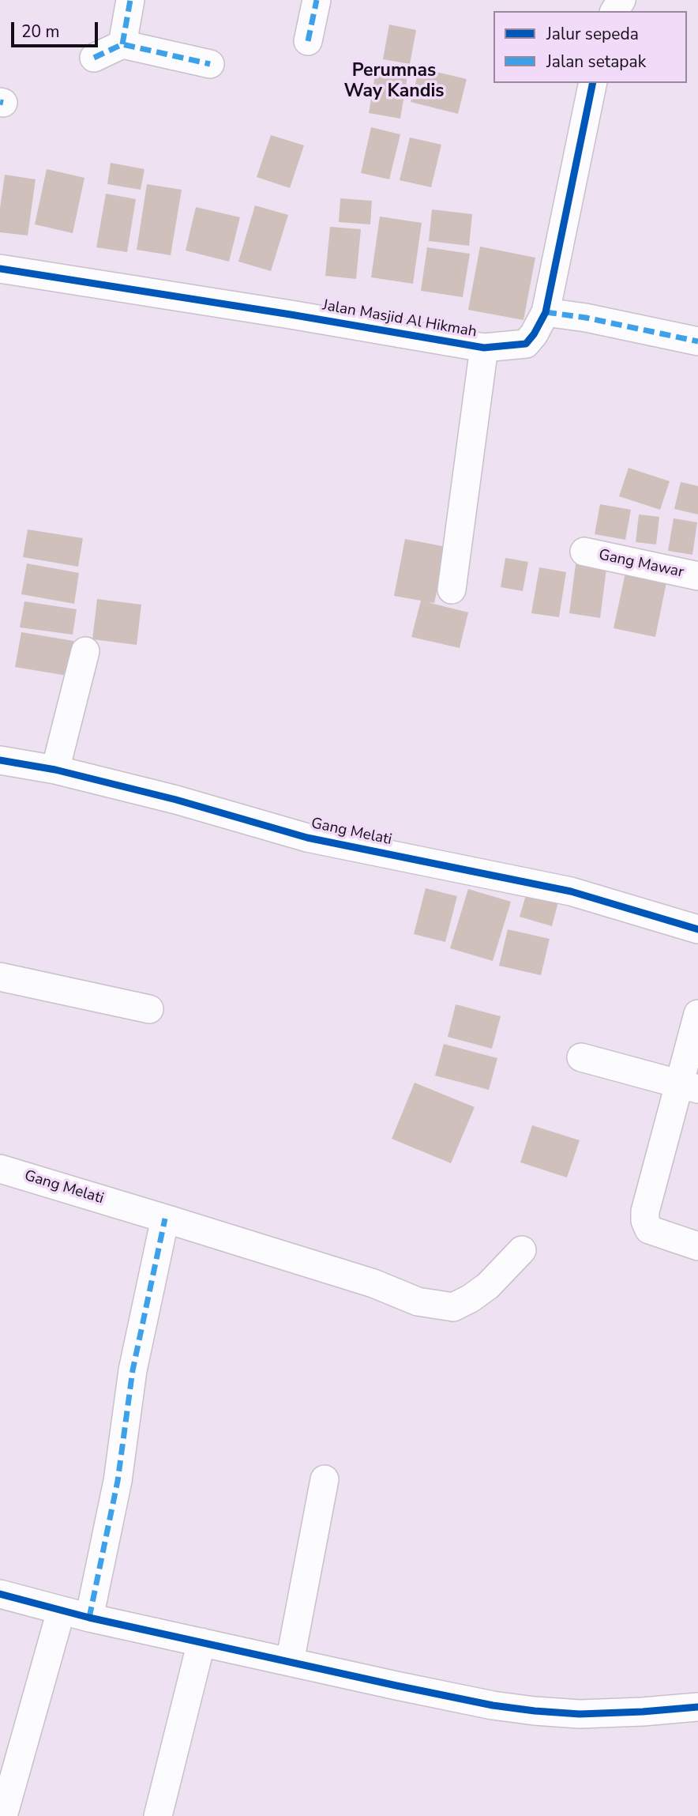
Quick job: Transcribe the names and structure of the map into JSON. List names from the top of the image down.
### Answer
{
  "streets": {
    "street": ["Jalan Masjid Al Hikmah", "Gang Mawar", "Gang Melati"]
  },
  "districts": ["Perumnas Way Kandis"],
  "legend": ["Jalur sepeda", "Jalan setapak"],
  "scale_bar": "20 m"
}
